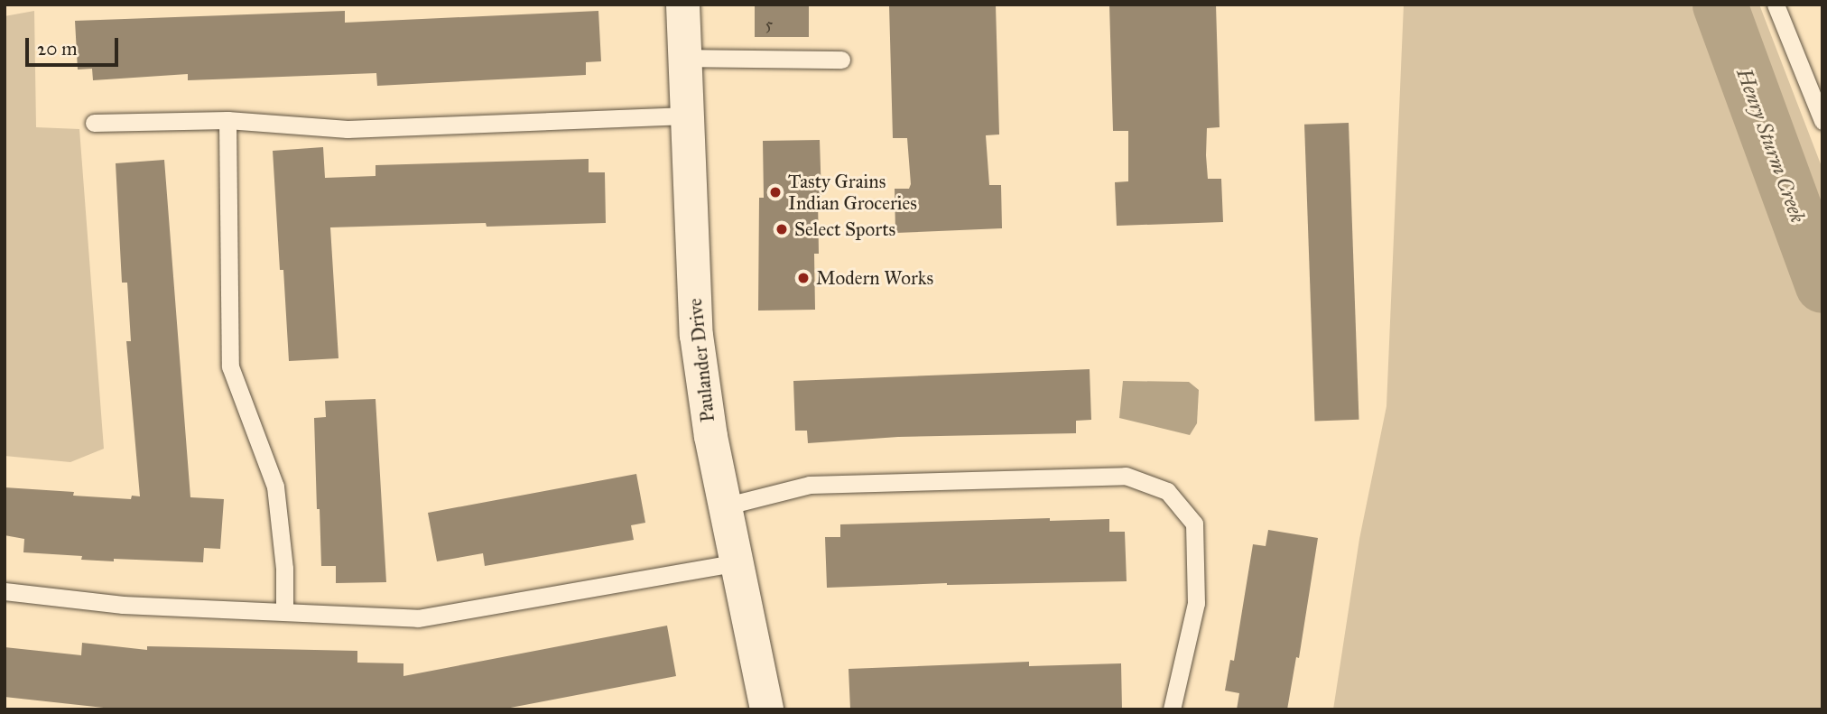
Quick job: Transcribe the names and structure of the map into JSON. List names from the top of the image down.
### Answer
{
  "streets": {
    "street": ["Paulander Drive"]
  },
  "water": ["Henry Sturm Creek"],
  "places": ["Tasty Grains Indian Groceries", "Select Sports", "Modern Works"],
  "house_numbers": ["5"],
  "scale_bar": "20 m"
}
